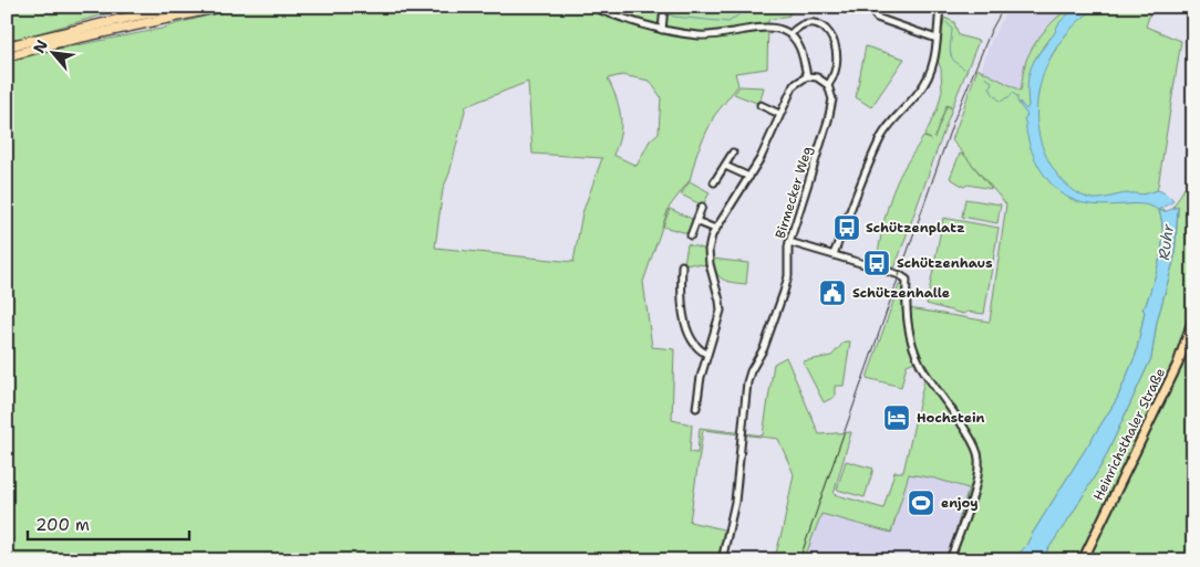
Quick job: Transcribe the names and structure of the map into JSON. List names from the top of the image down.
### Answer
{
  "streets": {
    "main road": ["Heinrichsthaler Straße"],
    "street": ["Birmecker Weg"]
  },
  "water": ["Ruhr"],
  "places": {
    "bus stop": ["Schützenplatz", "Schützenhaus"],
    "public building": ["Schützenhalle"],
    "hotel": ["Hochstein"],
    "sports": ["enjoy"]
  },
  "scale_bar": "200 m",
  "north": "top left"
}
